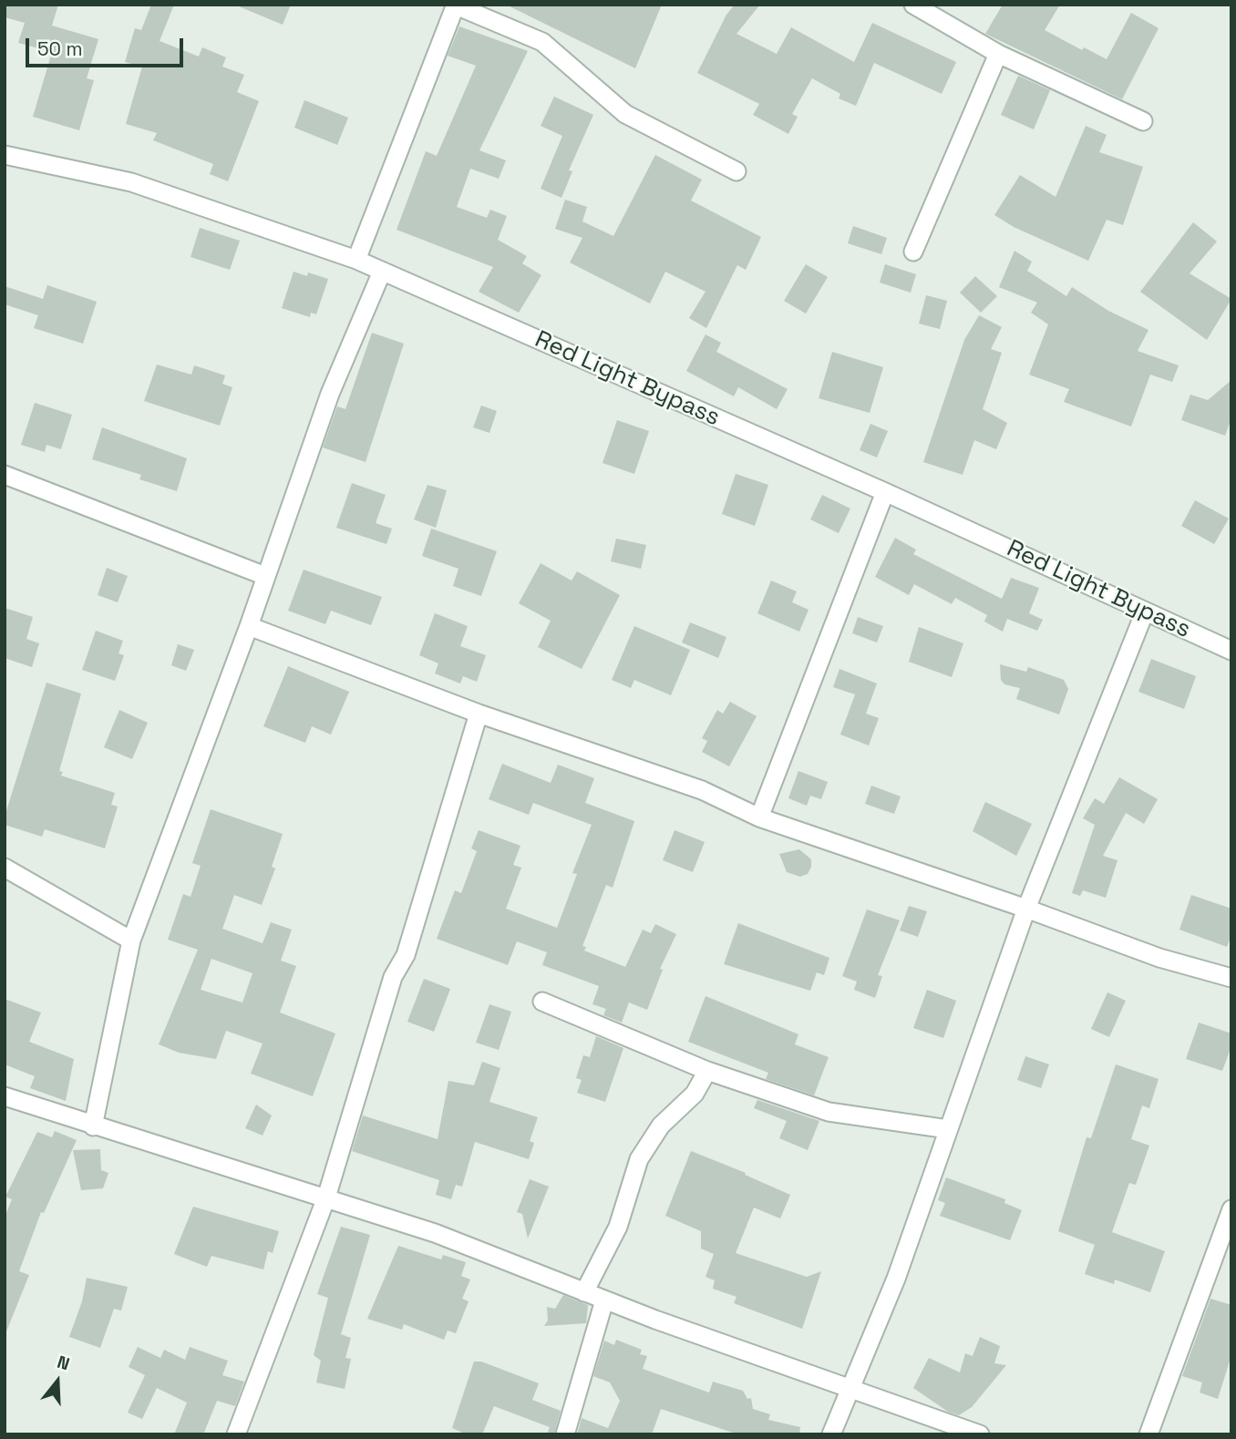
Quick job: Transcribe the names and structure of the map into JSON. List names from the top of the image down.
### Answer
{
  "streets": {
    "street": ["Red Light Bypass"]
  },
  "scale_bar": "50 m",
  "north": "top"
}
